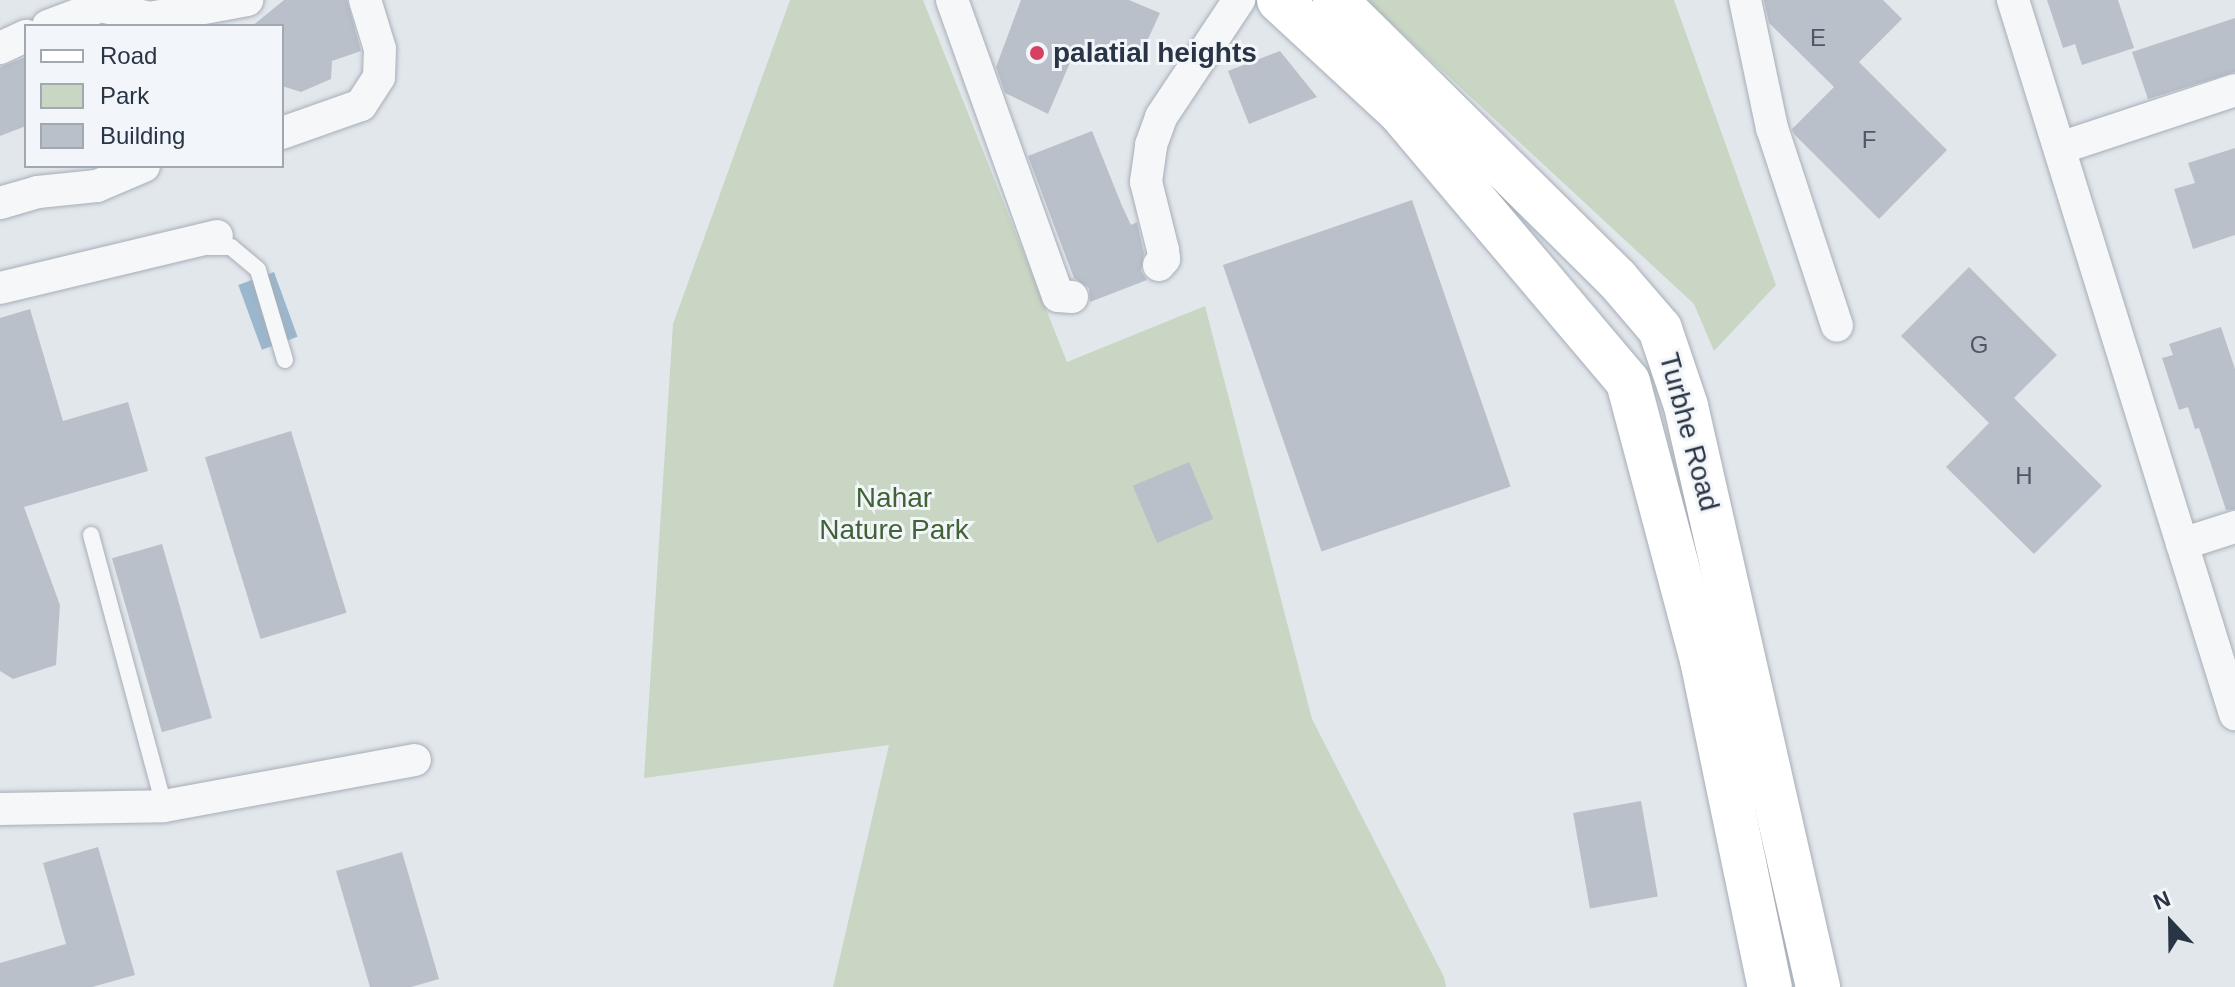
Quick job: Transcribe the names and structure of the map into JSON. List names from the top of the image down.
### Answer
{
  "streets": {
    "street": ["Turbhe Road"]
  },
  "parks": ["Nahar Nature Park"],
  "places": ["palatial heights"],
  "house_numbers": [
    "E",
    "F",
    "G",
    "H"
  ],
  "legend": ["Road", "Park", "Building"],
  "north": "top"
}
